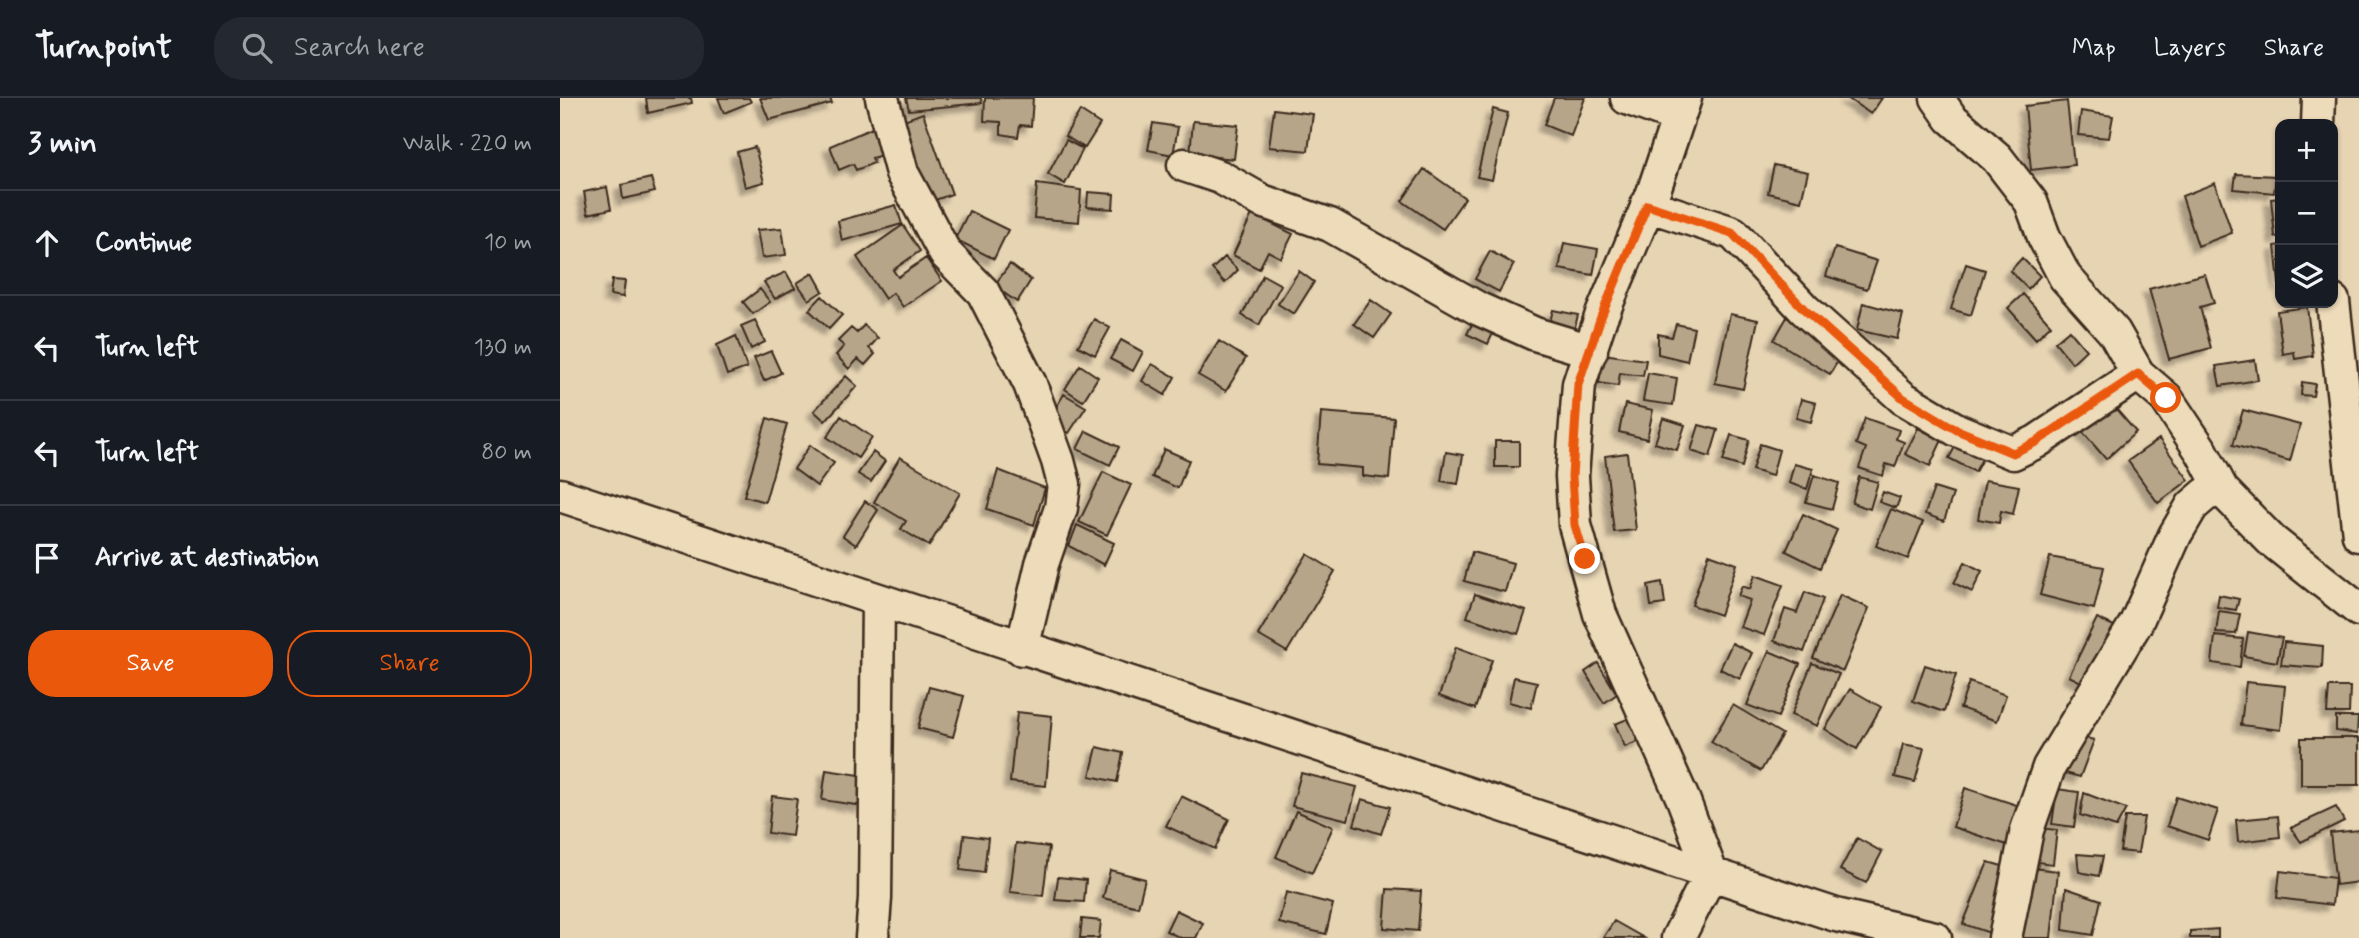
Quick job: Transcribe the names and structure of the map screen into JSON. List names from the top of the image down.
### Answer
{
  "page": {
    "header": "Turnpoint",
    "search": "Search here",
    "nav": ["Map", "Layers", "Share"],
    "heading": ["3 min", "Walk · 220 m"],
    "map_buttons": ["+", "−"],
    "list": [
      ["Continue", "10 m"],
      ["Turn left", "130 m"],
      ["Turn left", "80 m"],
      "Arrive at destination"
    ],
    "buttons": ["Save", "Share"]
  }
}
